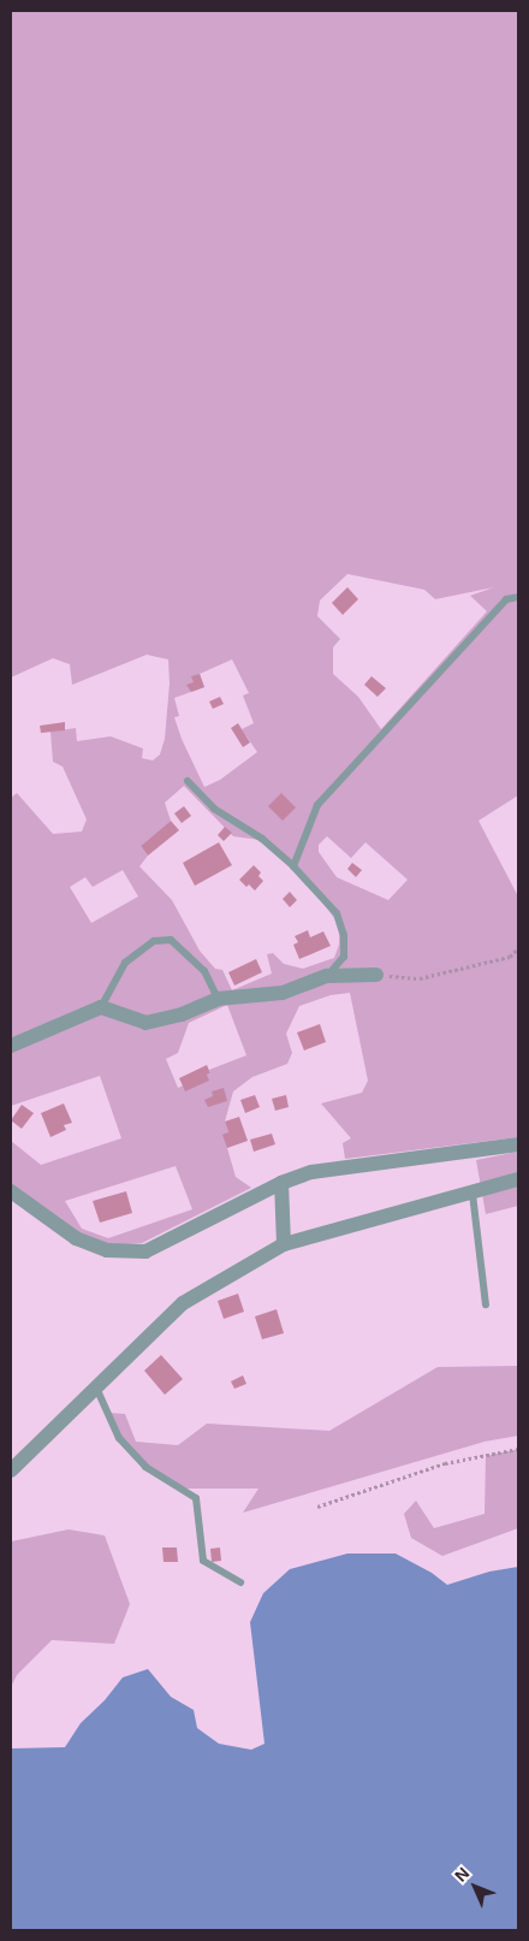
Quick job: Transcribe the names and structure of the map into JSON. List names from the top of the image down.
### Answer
{
  "north": "top left"
}
